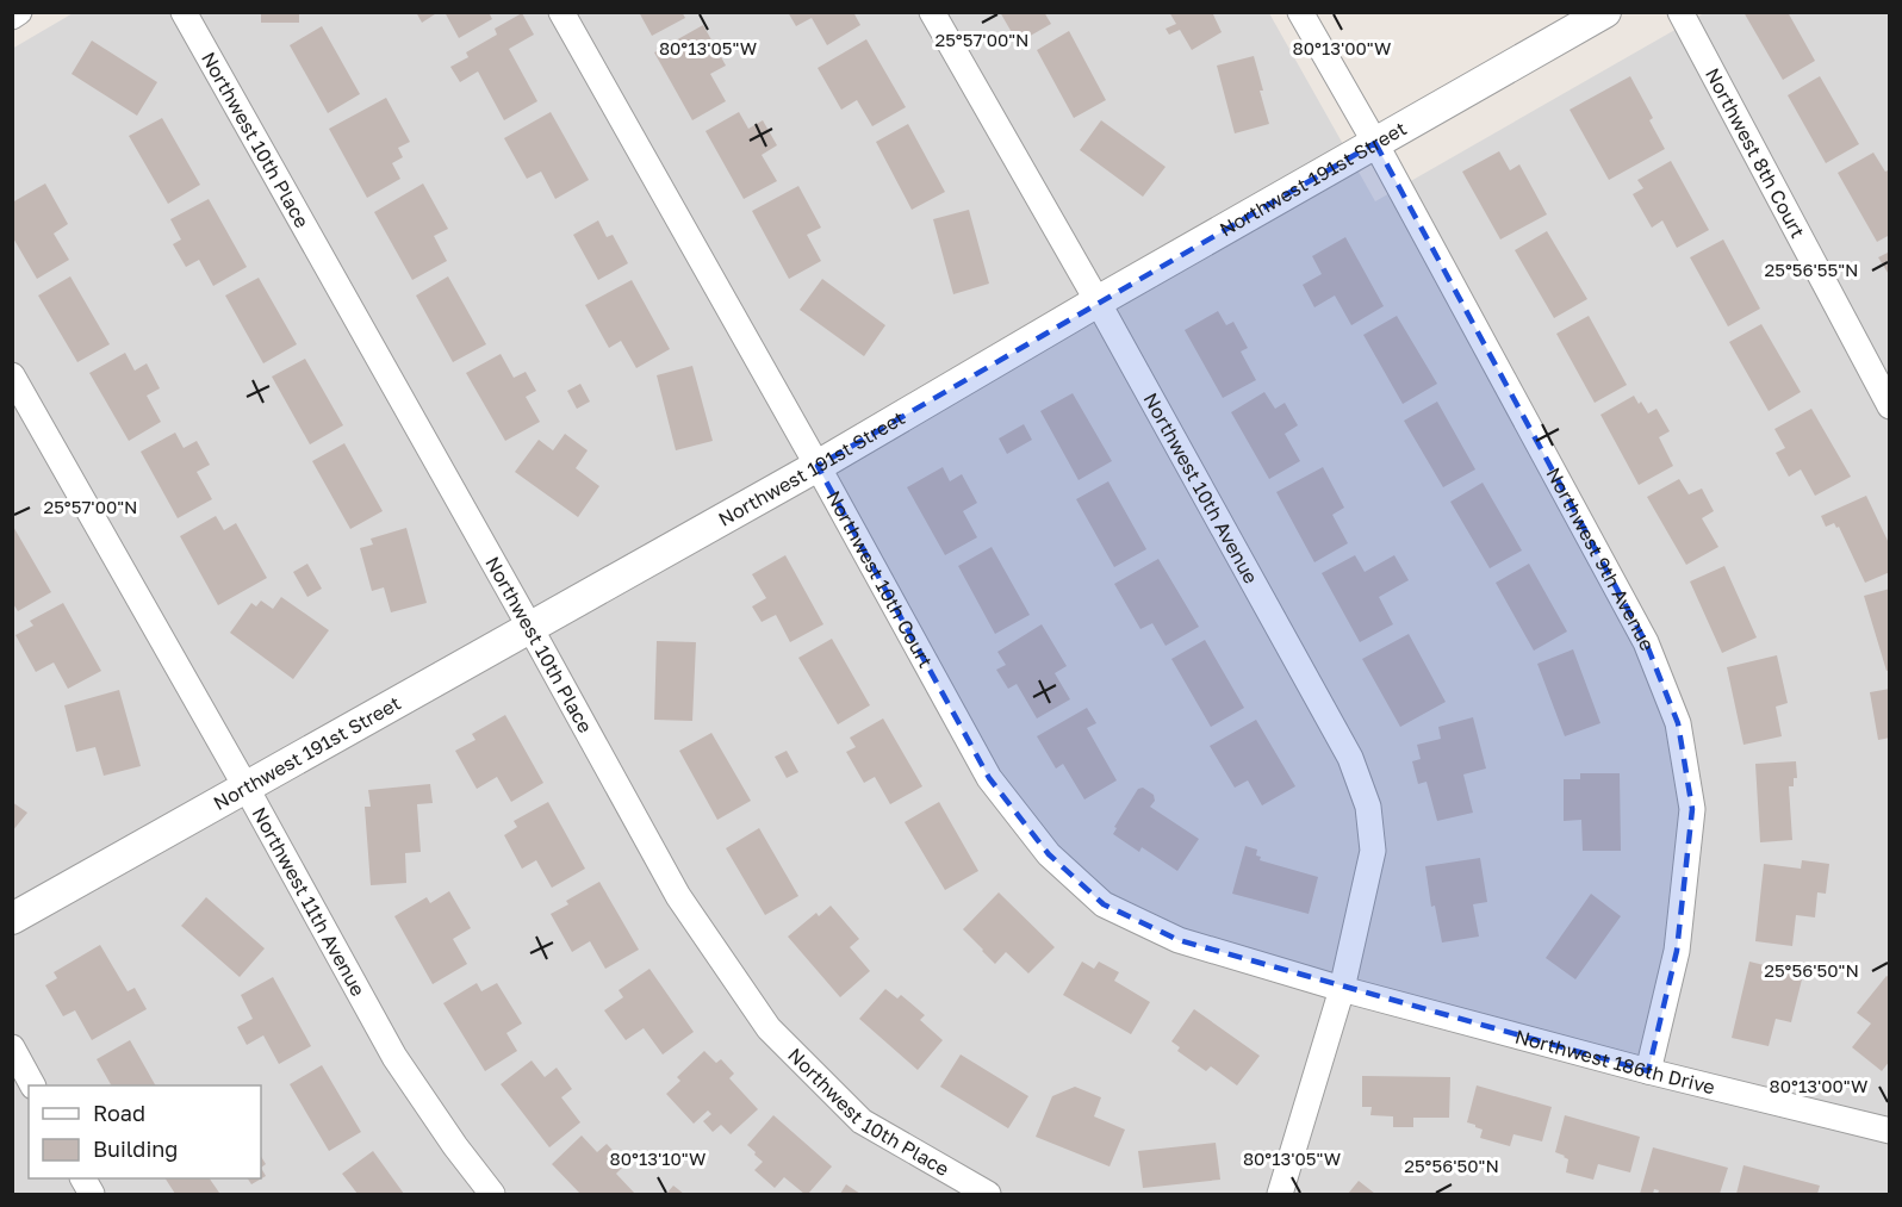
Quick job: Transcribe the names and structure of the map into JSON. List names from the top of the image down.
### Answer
{
  "streets": {
    "street": [
      "Northwest 10th Place",
      "Northwest 8th Court",
      "Northwest 191st Street",
      "Northwest 10th Avenue",
      "Northwest 9th Avenue",
      "Northwest 10th Court",
      "Northwest 11th Avenue",
      "Northwest 186th Drive"
    ]
  },
  "crossings": [
    ["Northwest 10th Place", "Northwest 191st Street"],
    ["Northwest 191st Street", "Northwest 10th Avenue"],
    ["Northwest 191st Street", "Northwest 9th Avenue"],
    ["Northwest 191st Street", "Northwest 10th Court"],
    ["Northwest 191st Street", "Northwest 11th Avenue"],
    ["Northwest 10th Avenue", "Northwest 10th Court"],
    ["Northwest 10th Avenue", "Northwest 186th Drive"],
    ["Northwest 9th Avenue", "Northwest 186th Drive"],
    ["Northwest 10th Court", "Northwest 186th Drive"]
  ],
  "legend": ["Road", "Building"],
  "coordinates": [
    "25°57'00\"N",
    "80°13'05\"W",
    "80°13'00\"W",
    "25°56'55\"N",
    "25°56'50\"N",
    "80°13'10\"W"
  ]
}
